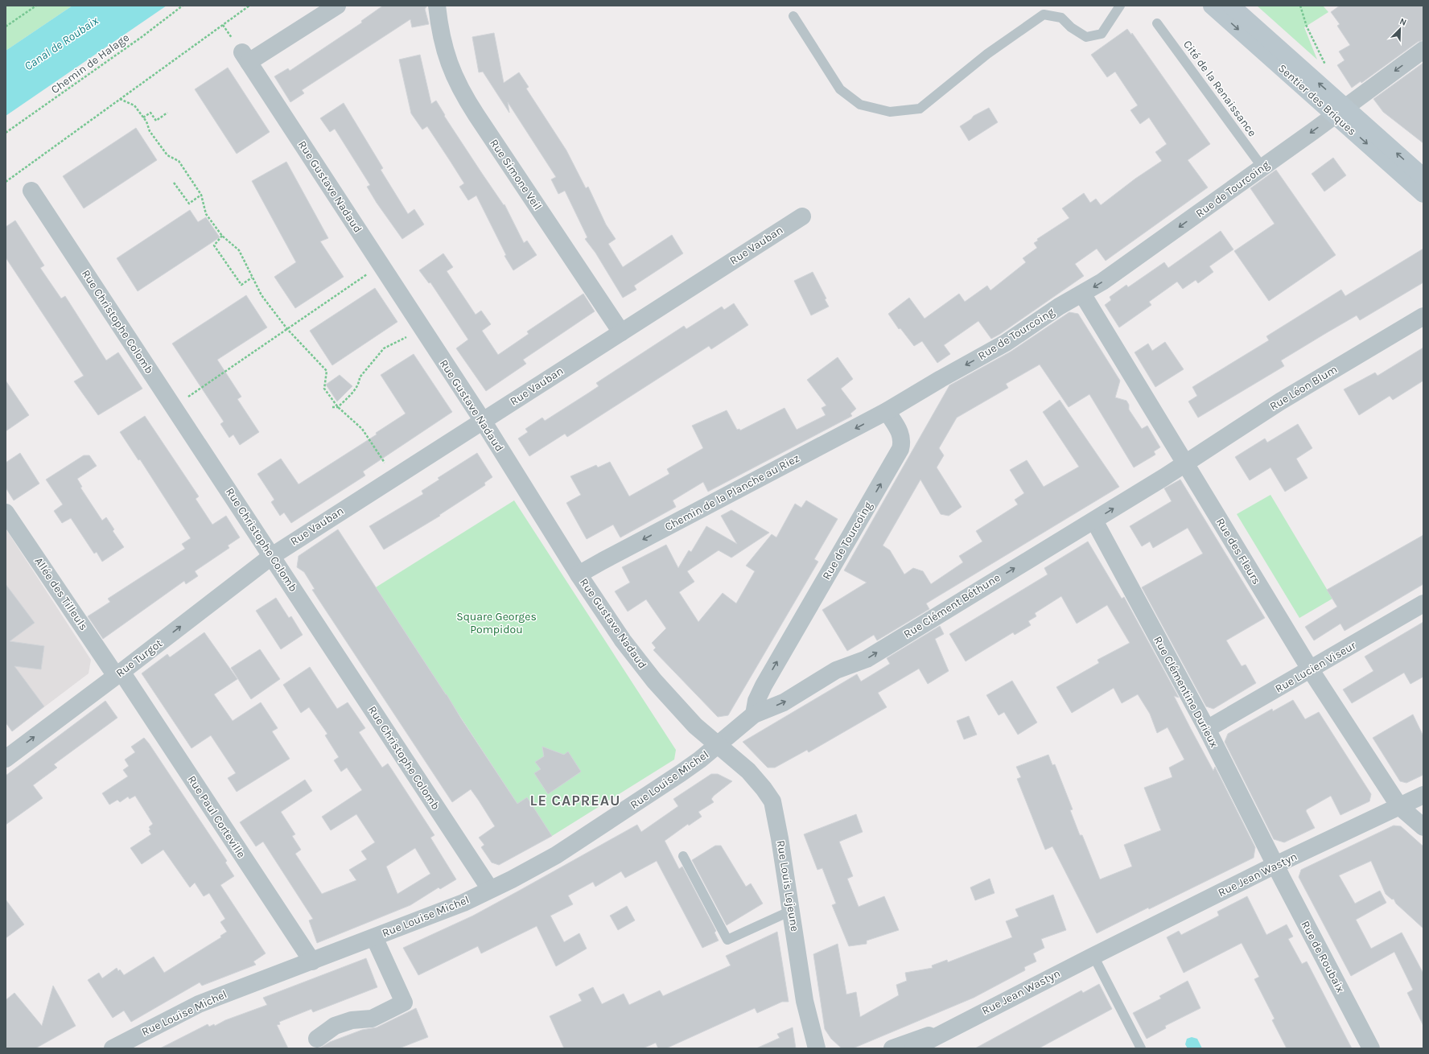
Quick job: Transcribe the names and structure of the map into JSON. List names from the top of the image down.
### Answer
{
  "streets": {
    "main road": ["Sentier des Briques"],
    "street": [
      "Rue Simone Veil",
      "Rue Gustave Nadaud",
      "Rue de Tourcoing",
      "Rue Vauban",
      "Rue Christophe Colomb",
      "Rue Léon Blum",
      "Chemin de la Planche au Riez",
      "Rue des Fleurs",
      "Allée des Tilleuls",
      "Rue Clément Béthune",
      "Rue Turgot",
      "Rue Lucien Viseur",
      "Rue Clémentine Durieux",
      "Rue Louise Michel",
      "Rue Paul Corteville",
      "Rue Jean Wastyn",
      "Rue Louis Lejeune",
      "Rue de Roubaix"
    ],
    "lane": ["Cité de la Renaissance"],
    "path": ["Chemin de Halage"]
  },
  "crossings": [
    ["Cité de la Renaissance", "Rue de Tourcoing"],
    ["Sentier des Briques", "Rue de Tourcoing"],
    ["Rue Simone Veil", "Rue Vauban"],
    ["Rue Gustave Nadaud", "Rue Vauban"],
    ["Rue Gustave Nadaud", "Chemin de la Planche au Riez"],
    ["Rue Gustave Nadaud", "Rue Clément Béthune"],
    ["Rue Gustave Nadaud", "Rue Louise Michel"],
    ["Rue Gustave Nadaud", "Rue Louis Lejeune"],
    ["Rue de Tourcoing", "Chemin de la Planche au Riez"],
    ["Rue de Tourcoing", "Rue des Fleurs"],
    ["Rue de Tourcoing", "Rue Clément Béthune"],
    ["Rue Vauban", "Rue Christophe Colomb"],
    ["Rue Vauban", "Rue Turgot"],
    ["Rue Christophe Colomb", "Rue Turgot"],
    ["Rue Christophe Colomb", "Rue Louise Michel"],
    ["Rue Léon Blum", "Rue des Fleurs"],
    ["Rue Léon Blum", "Rue Clément Béthune"],
    ["Rue des Fleurs", "Rue Clément Béthune"],
    ["Rue des Fleurs", "Rue Lucien Viseur"],
    ["Rue des Fleurs", "Rue Jean Wastyn"],
    ["Allée des Tilleuls", "Rue Turgot"],
    ["Allée des Tilleuls", "Rue Paul Corteville"],
    ["Rue Clément Béthune", "Rue Clémentine Durieux"],
    ["Rue Clément Béthune", "Rue Louise Michel"],
    ["Rue Clément Béthune", "Rue Louis Lejeune"],
    ["Rue Turgot", "Rue Paul Corteville"],
    ["Rue Lucien Viseur", "Rue Clémentine Durieux"],
    ["Rue Clémentine Durieux", "Rue Jean Wastyn"],
    ["Rue Clémentine Durieux", "Rue de Roubaix"],
    ["Rue Louise Michel", "Rue Paul Corteville"],
    ["Rue Louise Michel", "Rue Louis Lejeune"],
    ["Rue Jean Wastyn", "Rue de Roubaix"]
  ],
  "one_way": ["Chemin de la Planche au Riez", "Rue Clément Béthune", "Rue Turgot"],
  "districts": ["LE CAPREAU"],
  "water": ["Canal de Roubaix"],
  "parks": ["Square Georges Pompidou"],
  "north": "top right"
}
